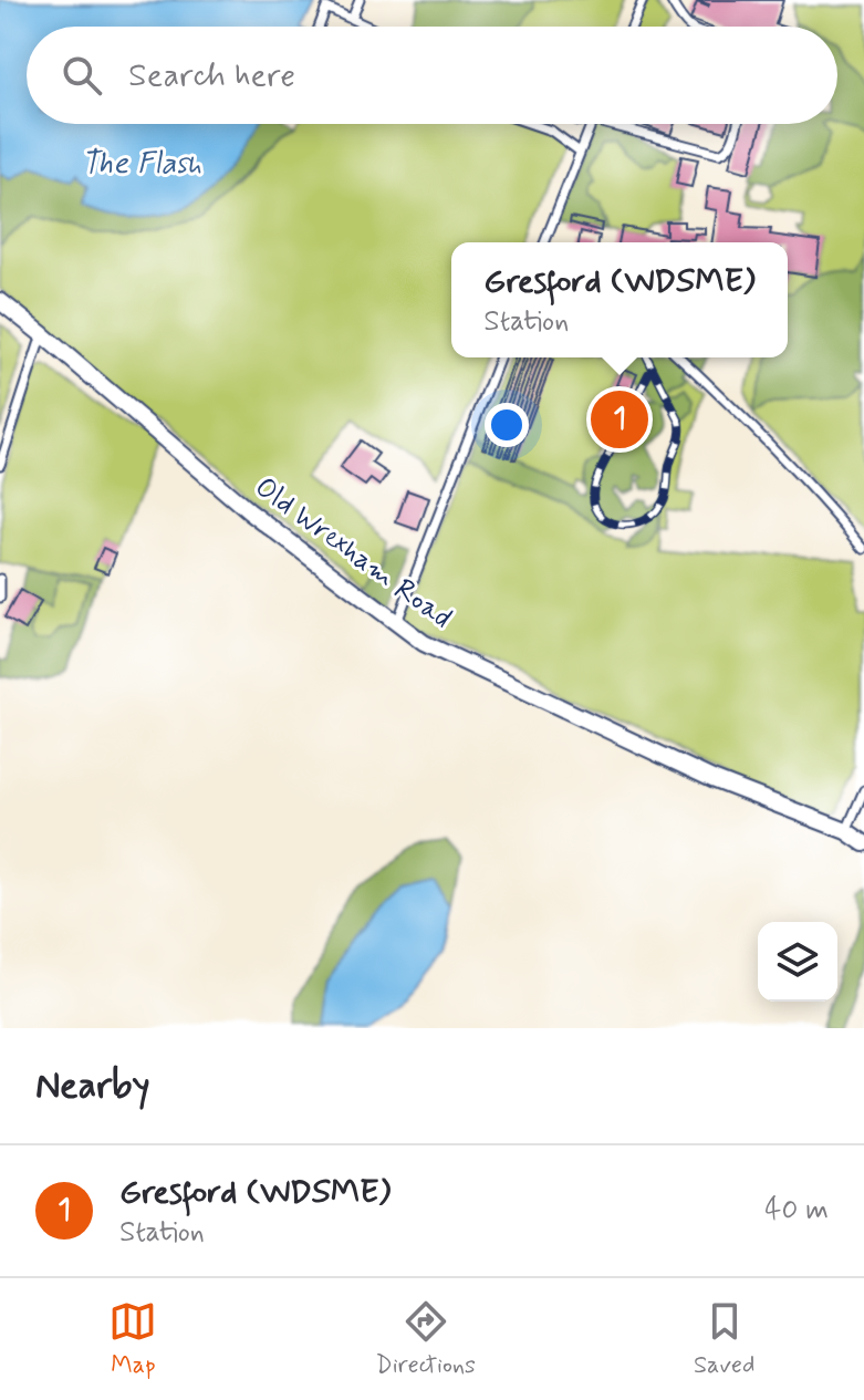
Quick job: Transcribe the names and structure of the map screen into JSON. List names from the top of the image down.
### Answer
{
  "streets": {
    "street": ["Old Wrexham Road"]
  },
  "water": ["The Flash"],
  "page": {
    "search": "Search here",
    "popup": ["Gresford (WDSME)", "Station"],
    "pins": "1",
    "heading": "Nearby",
    "list": [
      {
        "mark": "1",
        "name": "Gresford (WDSME)",
        "note": "Station",
        "value": "40 m"
      }
    ],
    "nav": ["Map", "Directions", "Saved"]
  }
}
